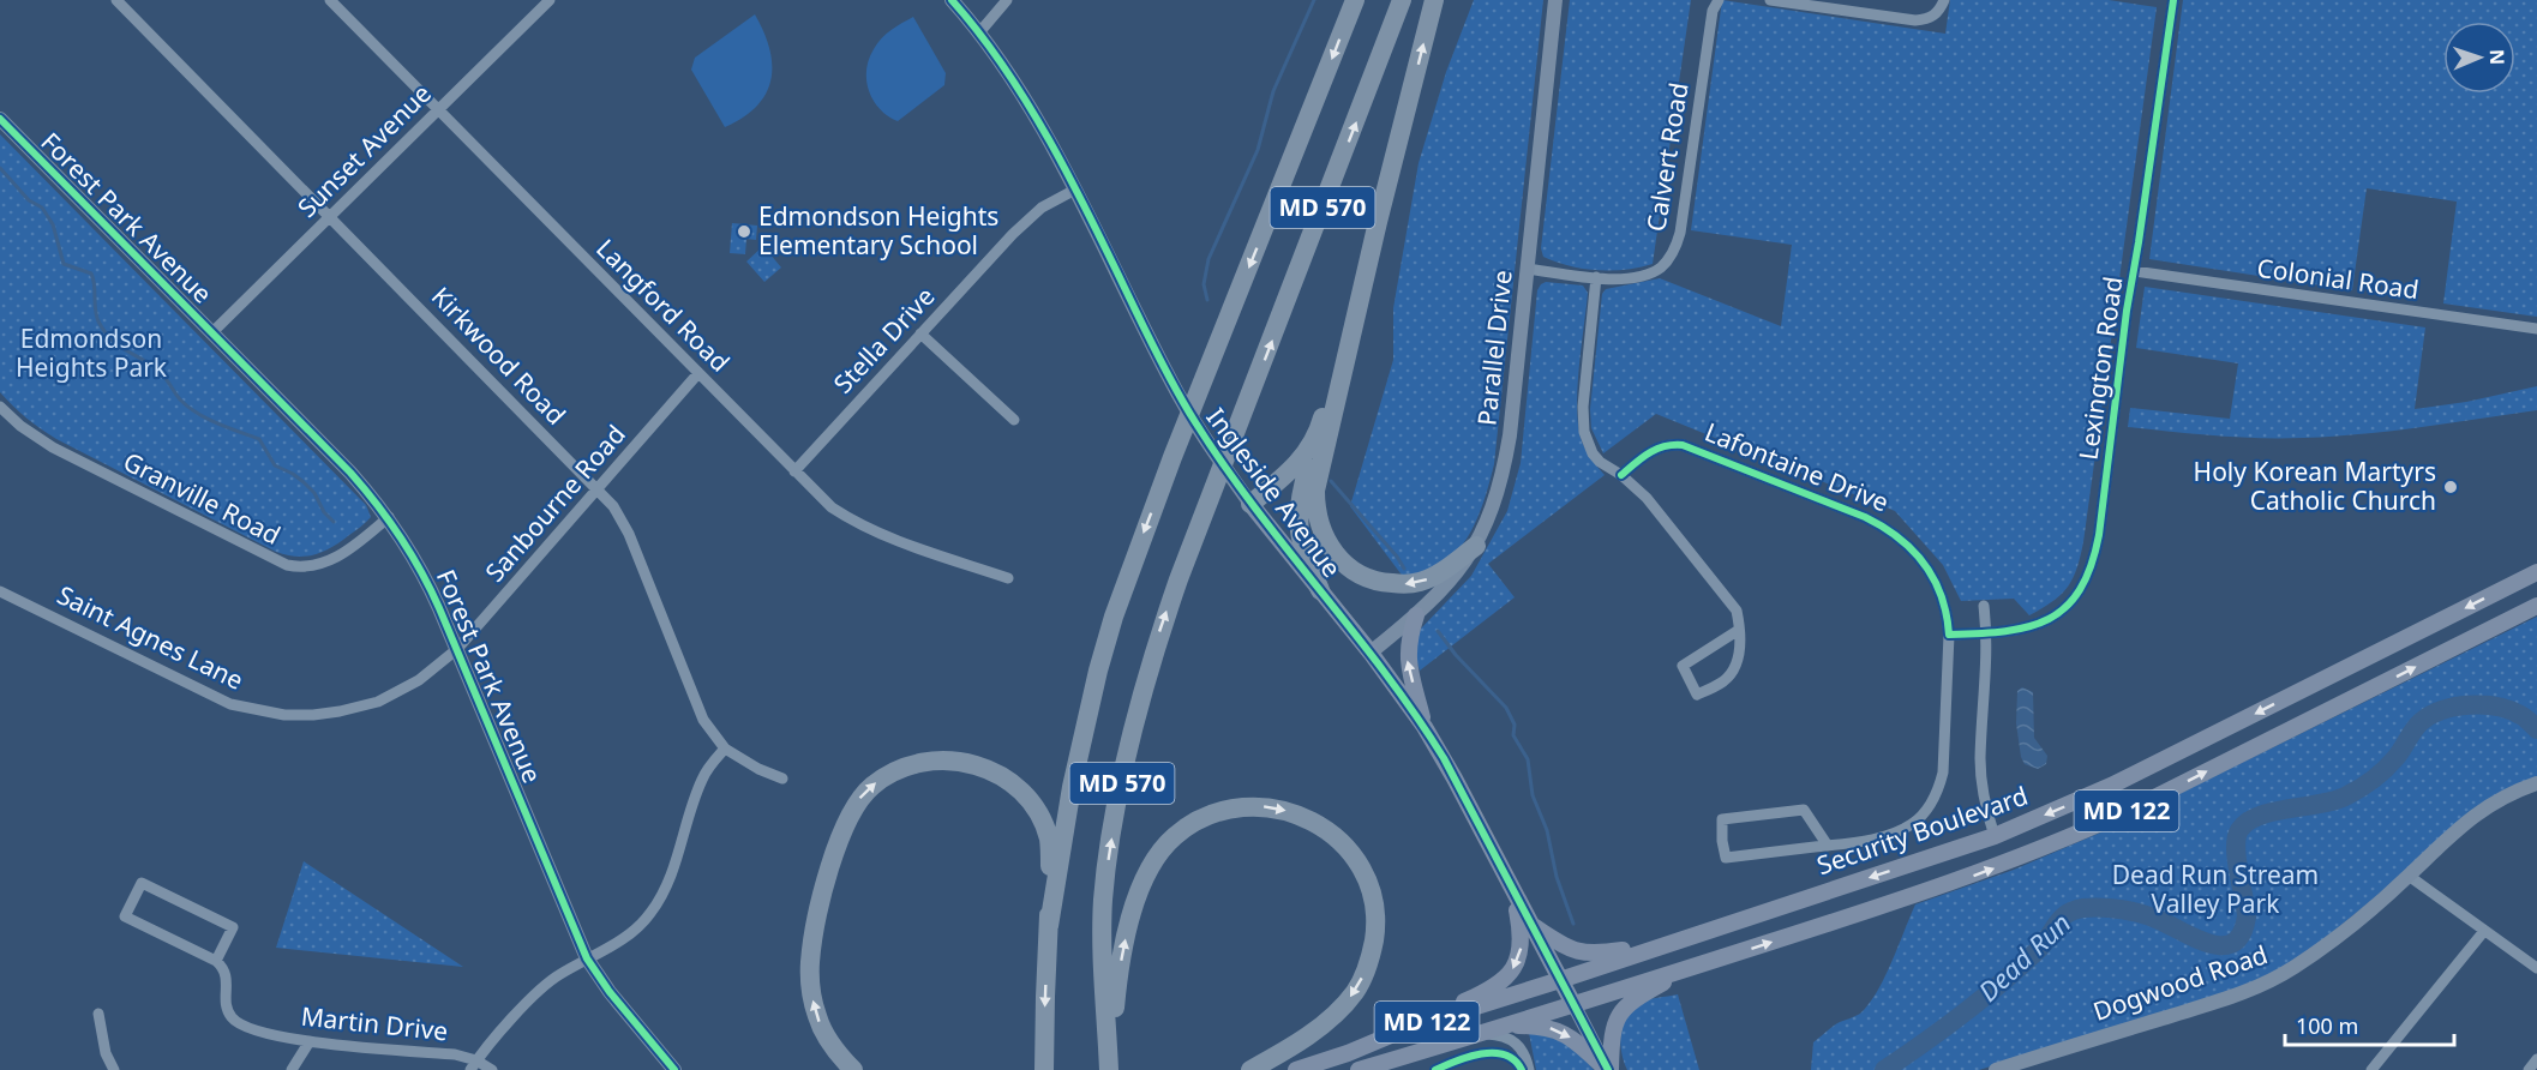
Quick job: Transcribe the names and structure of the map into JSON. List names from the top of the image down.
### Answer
{
  "streets": {
    "highway": ["MD 570"],
    "main road": ["Ingleside Avenue", "MD 122", "Security Boulevard"],
    "street": [
      "Sunset Avenue",
      "Calvert Road",
      "Forest Park Avenue",
      "Colonial Road",
      "Langford Road",
      "Stella Drive",
      "Parallel Drive",
      "Kirkwood Road",
      "Lexington Road",
      "Lafontaine Drive",
      "Granville Road",
      "Sanbourne Road",
      "Saint Agnes Lane",
      "Dogwood Road",
      "Martin Drive"
    ]
  },
  "crossings": [
    ["Sunset Avenue", "Forest Park Avenue"],
    ["Sunset Avenue", "Langford Road"],
    ["Sunset Avenue", "Kirkwood Road"],
    ["Calvert Road", "Parallel Drive"],
    ["Forest Park Avenue", "Granville Road"],
    ["Forest Park Avenue", "Sanbourne Road"],
    ["Colonial Road", "Lexington Road"],
    ["Langford Road", "Stella Drive"],
    ["Langford Road", "Sanbourne Road"],
    ["Stella Drive", "Ingleside Avenue"],
    ["Parallel Drive", "Ingleside Avenue"],
    ["Kirkwood Road", "Sanbourne Road"],
    ["Ingleside Avenue", "MD 122"],
    ["Ingleside Avenue", "Security Boulevard"],
    ["Sanbourne Road", "Saint Agnes Lane"]
  ],
  "water": ["Dead Run"],
  "parks": ["Edmondson Heights Park", "Dead Run Stream Valley Park"],
  "places": ["Edmondson Heights Elementary School", "Holy Korean Martyrs Catholic Church"],
  "scale_bar": "100 m",
  "north": "right"
}
